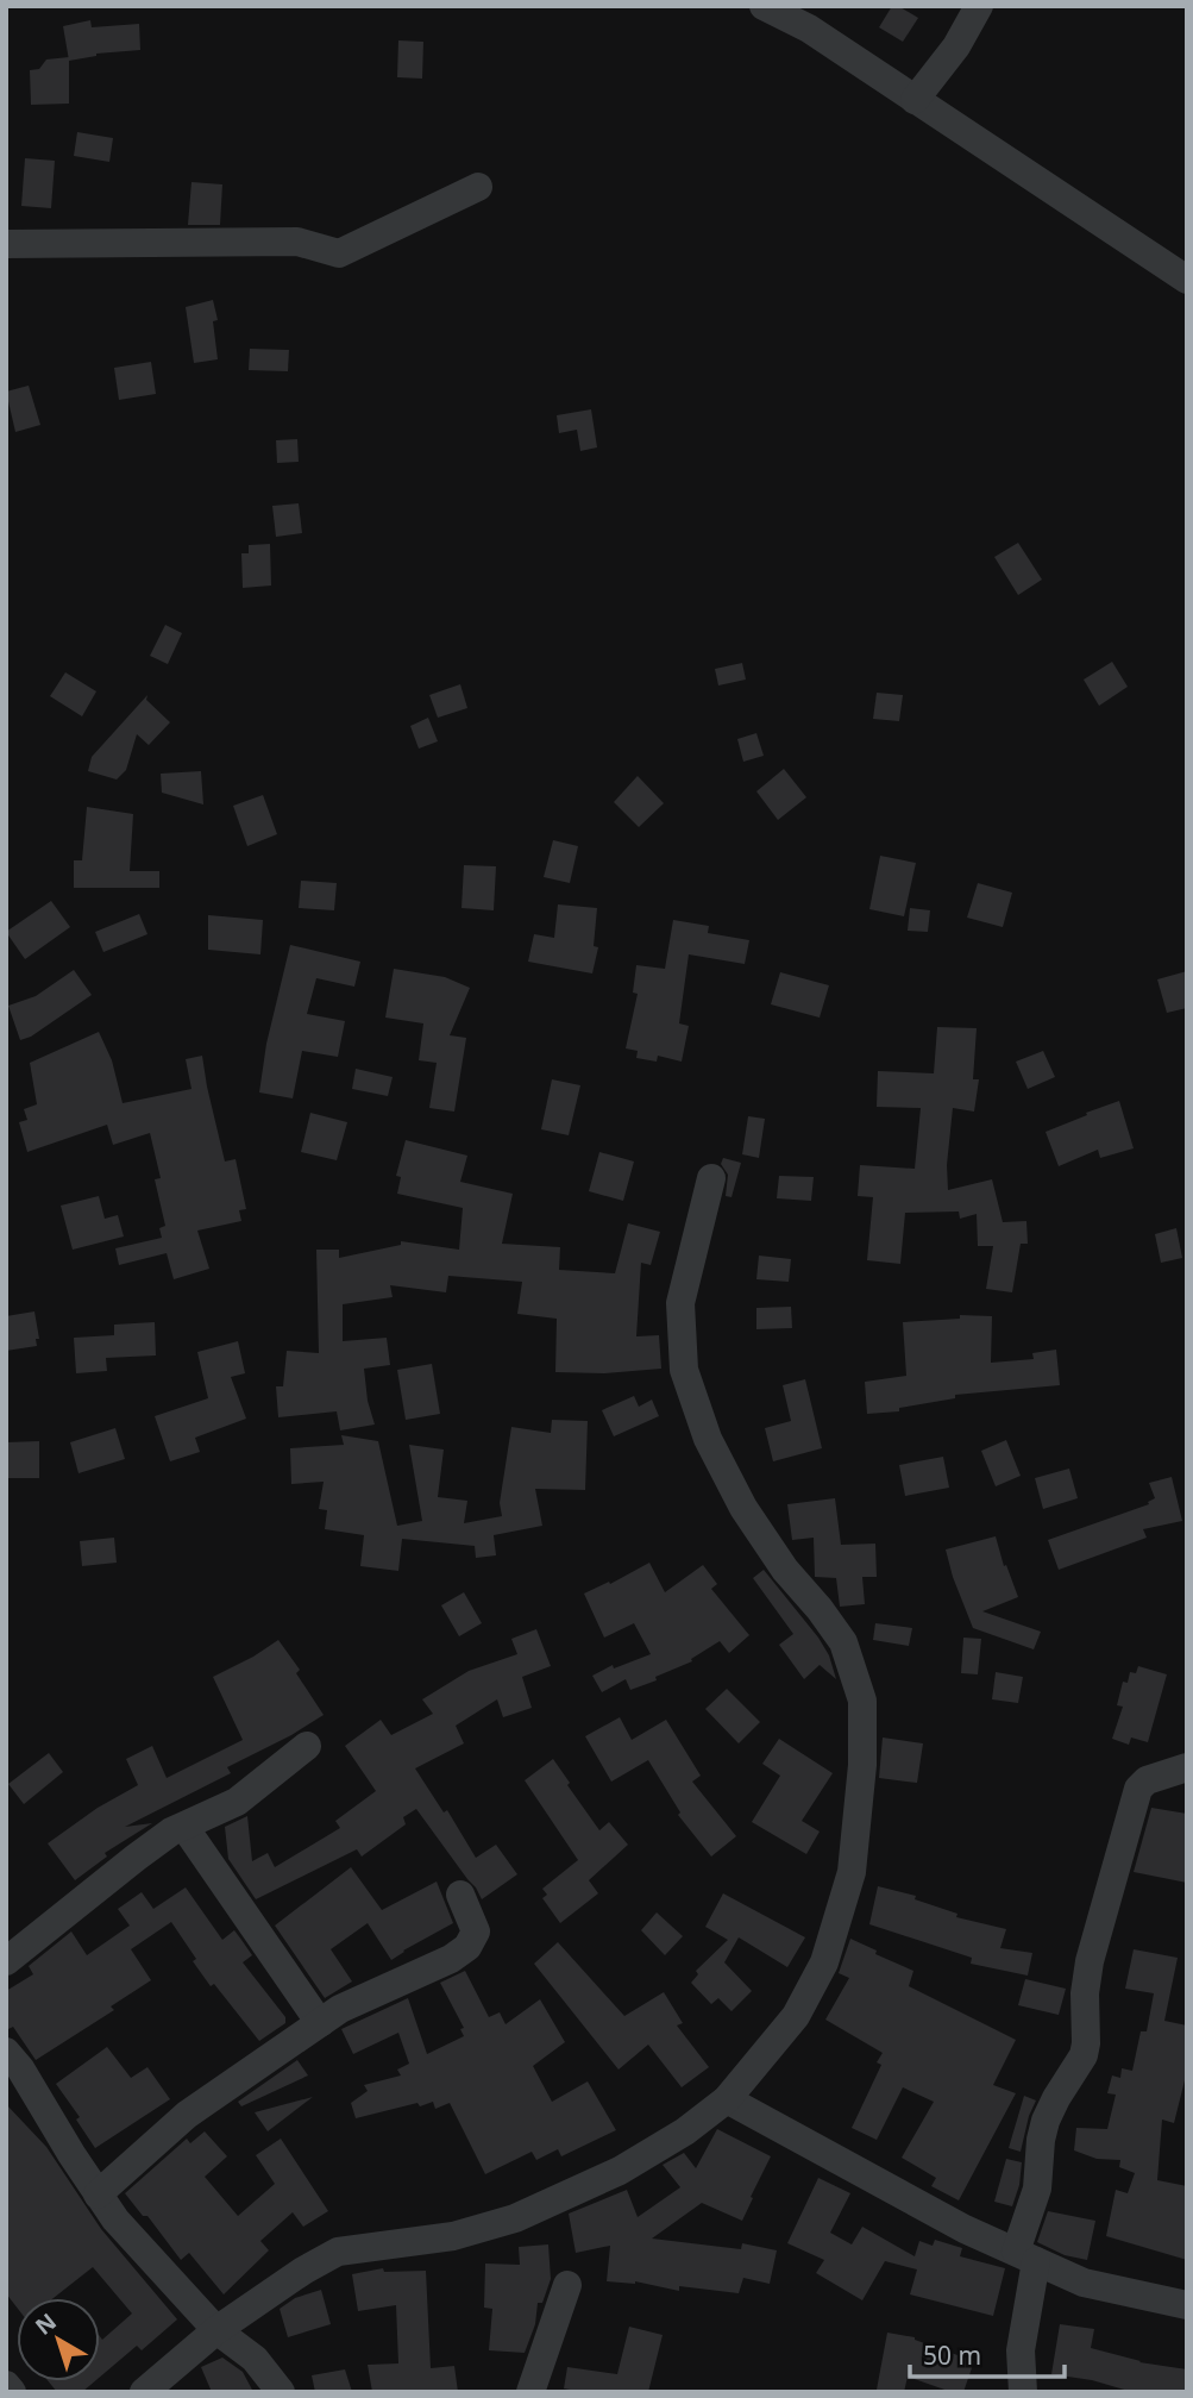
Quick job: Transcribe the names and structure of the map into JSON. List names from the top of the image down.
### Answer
{
  "scale_bar": "50 m",
  "north": "top left"
}
